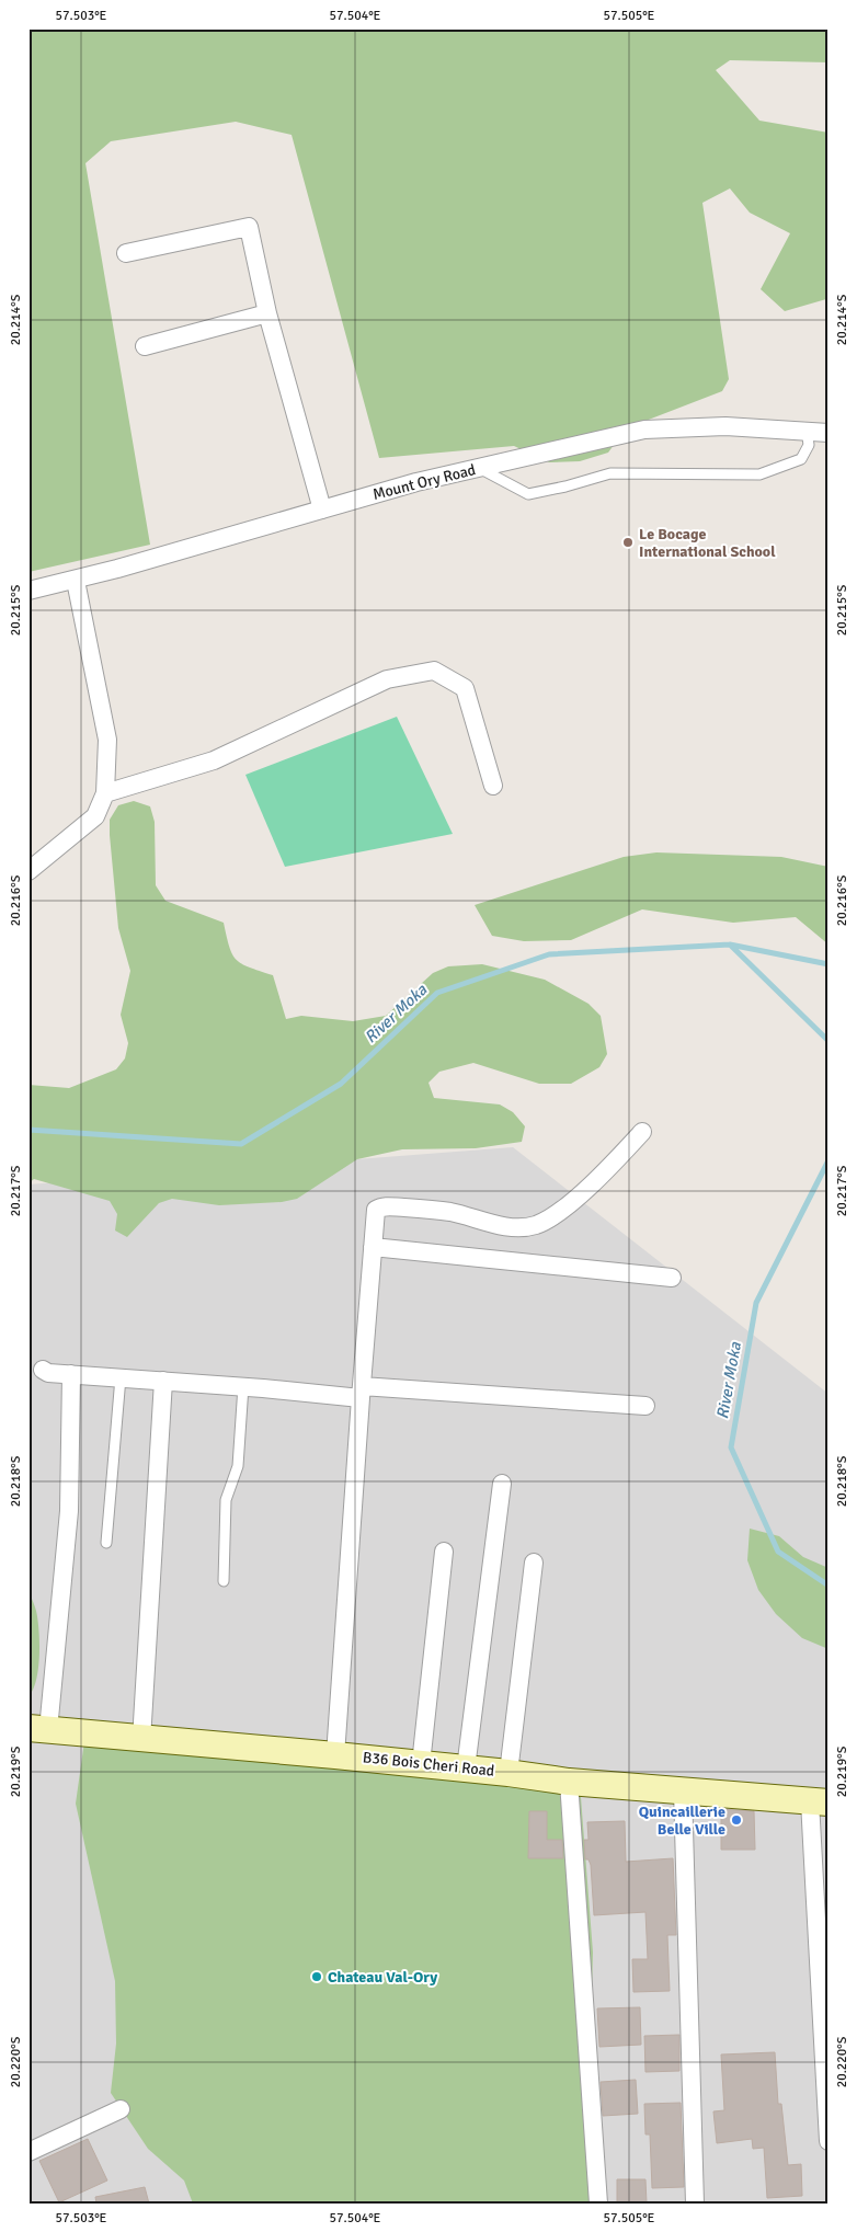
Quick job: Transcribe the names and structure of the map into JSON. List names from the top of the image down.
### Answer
{
  "streets": {
    "main road": ["B36 Bois Cheri Road"],
    "street": ["Mount Ory Road"]
  },
  "water": ["River Moka"],
  "places": ["Le Bocage International School", "Quincaillerie Belle Ville", "Chateau Val-Ory"],
  "coordinates": [
    "57.503°E",
    "57.504°E",
    "57.505°E",
    "20.214°S",
    "20.215°S",
    "20.216°S",
    "20.217°S",
    "20.218°S",
    "20.219°S",
    "20.220°S"
  ]
}
